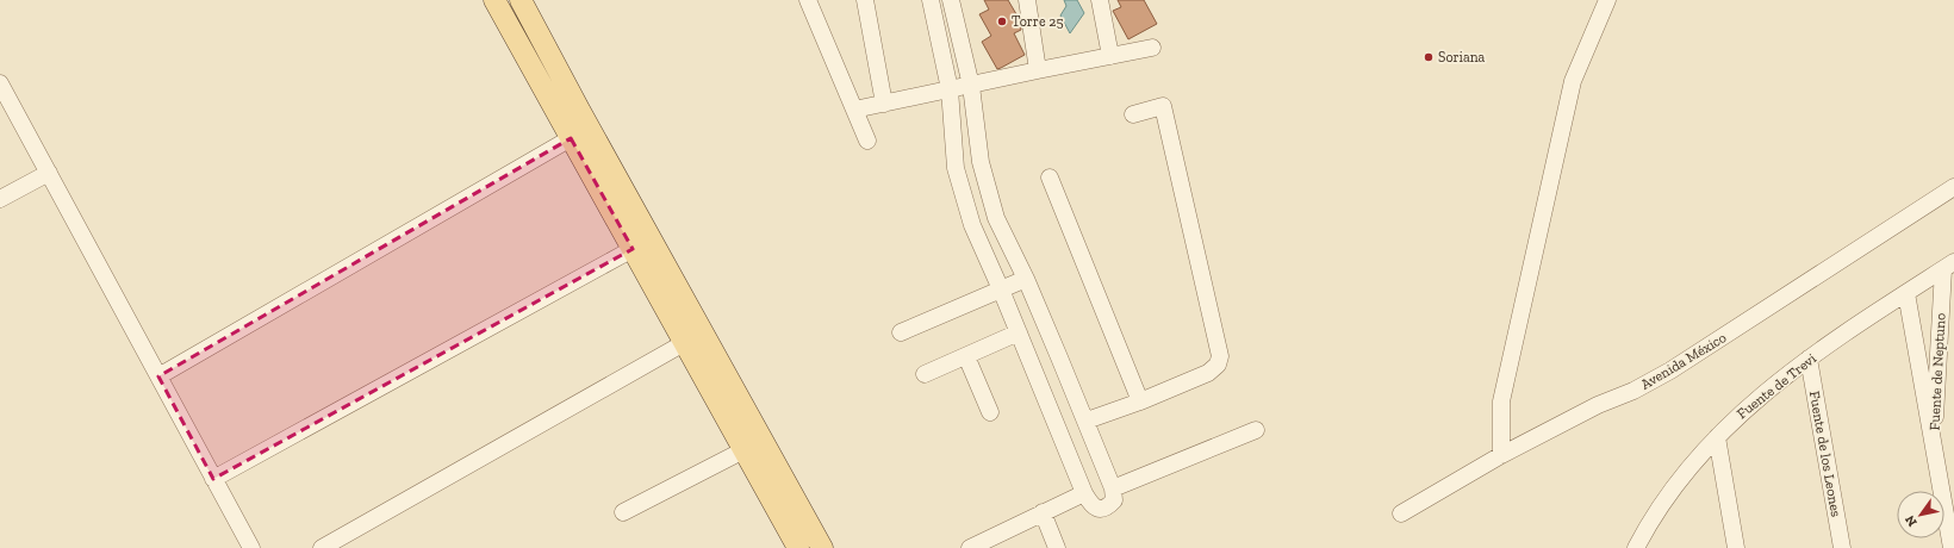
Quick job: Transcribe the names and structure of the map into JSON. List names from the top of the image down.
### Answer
{
  "streets": {
    "street": [
      "Avenida México",
      "Fuente de Neptuno",
      "Fuente de Trevi",
      "Fuente de los Leones"
    ]
  },
  "crossings": [
    ["Fuente de Neptuno", "Fuente de Trevi"],
    ["Fuente de Trevi", "Fuente de los Leones"]
  ],
  "places": ["Torre 25", "Soriana"],
  "north": "bottom left"
}
